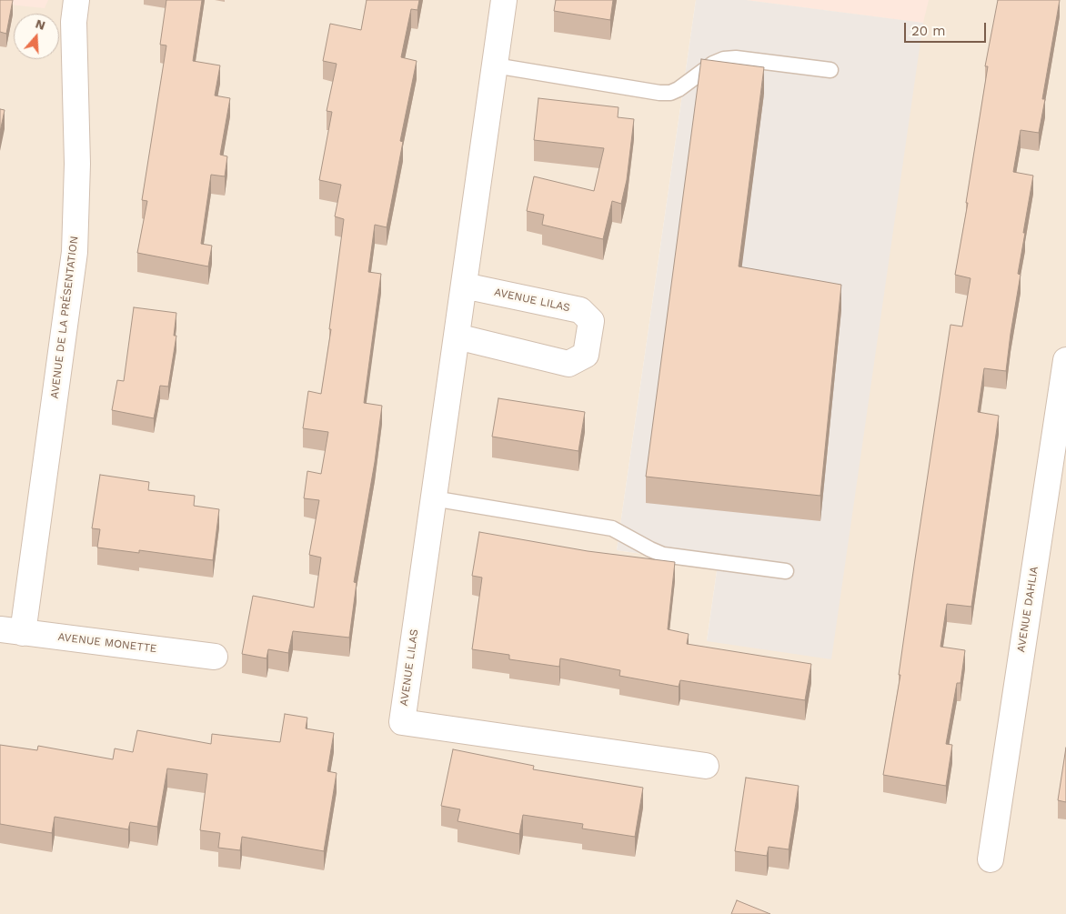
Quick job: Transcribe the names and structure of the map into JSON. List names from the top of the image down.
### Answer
{
  "streets": {
    "street": [
      "AVENUE LILAS",
      "AVENUE DE LA PRÉSENTATION",
      "AVENUE DAHLIA",
      "AVENUE MONETTE"
    ]
  },
  "crossings": [
    ["AVENUE DE LA PRÉSENTATION", "AVENUE MONETTE"]
  ],
  "scale_bar": "20 m",
  "north": "top"
}
